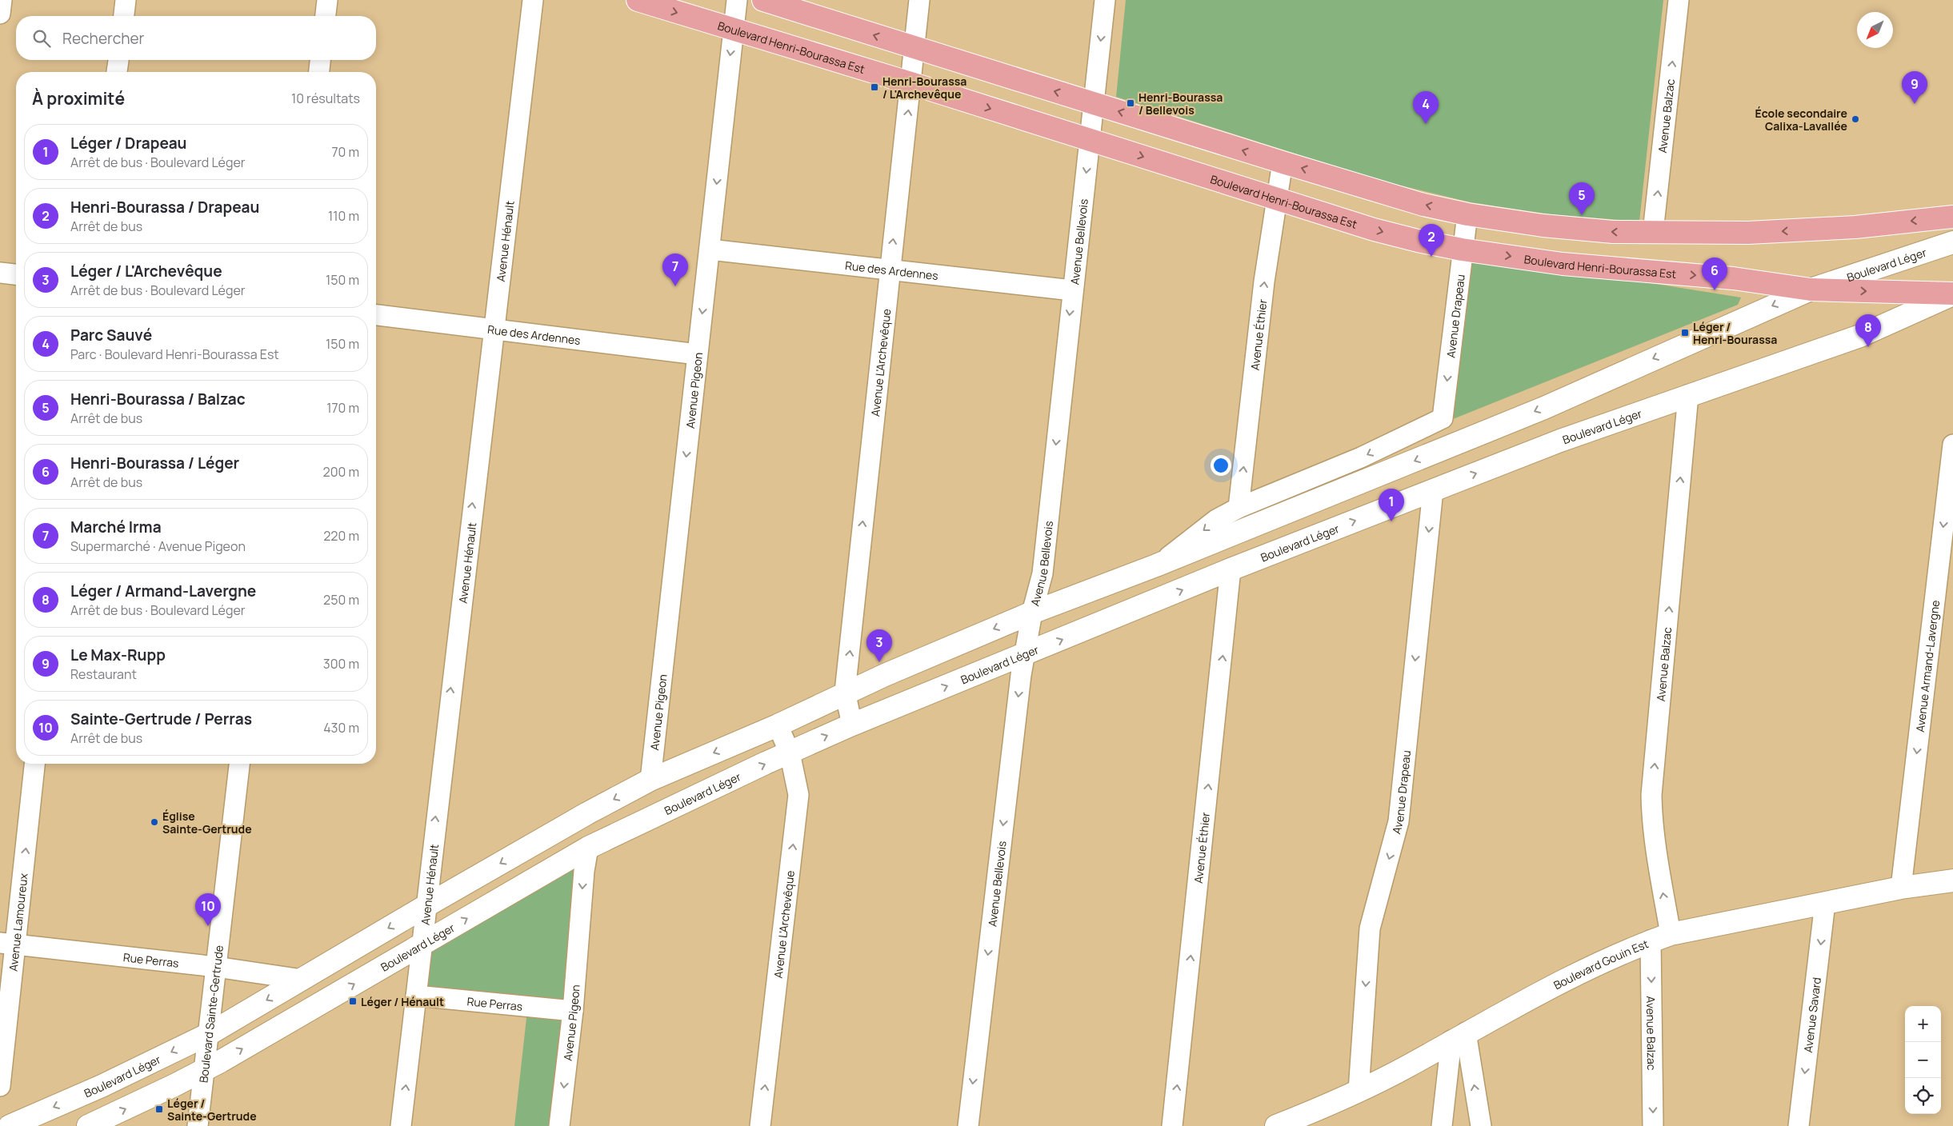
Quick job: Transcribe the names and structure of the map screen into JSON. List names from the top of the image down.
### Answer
{
  "streets": {
    "main road": ["Boulevard Henri-Bourassa Est", "Boulevard Léger", "Boulevard Gouin Est"],
    "street": [
      "Avenue Balzac",
      "Avenue Hénault",
      "Avenue Bellevois",
      "Rue des Ardennes",
      "Avenue Drapeau",
      "Avenue Éthier",
      "Avenue L'Archevêque",
      "Avenue Pigeon",
      "Avenue Armand-Lavergne",
      "Avenue Lamoureux",
      "Rue Perras",
      "Boulevard Sainte-Gertrude",
      "Avenue Savard"
    ]
  },
  "crossings": [
    ["Boulevard Henri-Bourassa Est", "Avenue Bellevois"],
    ["Boulevard Henri-Bourassa Est", "Boulevard Léger"],
    ["Boulevard Henri-Bourassa Est", "Avenue Drapeau"],
    ["Boulevard Henri-Bourassa Est", "Avenue Éthier"],
    ["Boulevard Henri-Bourassa Est", "Avenue L'Archevêque"],
    ["Boulevard Henri-Bourassa Est", "Avenue Pigeon"],
    ["Avenue Balzac", "Boulevard Léger"],
    ["Avenue Balzac", "Boulevard Gouin Est"],
    ["Avenue Hénault", "Boulevard Léger"],
    ["Avenue Hénault", "Rue des Ardennes"],
    ["Avenue Hénault", "Rue Perras"],
    ["Avenue Bellevois", "Boulevard Léger"],
    ["Avenue Bellevois", "Rue des Ardennes"],
    ["Boulevard Léger", "Avenue Drapeau"],
    ["Boulevard Léger", "Avenue Éthier"],
    ["Boulevard Léger", "Avenue L'Archevêque"],
    ["Boulevard Léger", "Avenue Pigeon"],
    ["Boulevard Léger", "Rue Perras"],
    ["Boulevard Léger", "Boulevard Sainte-Gertrude"],
    ["Rue des Ardennes", "Avenue L'Archevêque"],
    ["Rue des Ardennes", "Avenue Pigeon"],
    ["Avenue Drapeau", "Boulevard Gouin Est"],
    ["Avenue Pigeon", "Rue Perras"],
    ["Avenue Armand-Lavergne", "Boulevard Gouin Est"],
    ["Avenue Lamoureux", "Rue Perras"],
    ["Rue Perras", "Boulevard Sainte-Gertrude"],
    ["Boulevard Gouin Est", "Avenue Savard"]
  ],
  "one_way": [
    "Avenue Hénault",
    "Avenue Bellevois",
    "Avenue Drapeau",
    "Avenue Éthier",
    "Avenue L'Archevêque",
    "Avenue Pigeon",
    "Avenue Armand-Lavergne",
    "Avenue Lamoureux",
    "Avenue Savard"
  ],
  "places": {
    "transit": [
      "Henri-Bourassa / L'Archevêque",
      "Henri-Bourassa / Bellevois",
      "Léger / Henri-Bourassa",
      "Léger / Hénault",
      "Léger / Sainte-Gertrude"
    ],
    "other": ["École secondaire Calixa-Lavallée", "Église Sainte-Gertrude"]
  },
  "north": "bottom left",
  "page": {
    "search": "Rechercher",
    "pins": [
      "9",
      "4",
      "5",
      "2",
      "7",
      "6",
      "8",
      "1",
      "3",
      "10"
    ],
    "heading": ["À proximité", "10 résultats"],
    "list": [
      {
        "mark": "1",
        "name": "Léger / Drapeau",
        "note": "Arrêt de bus · Boulevard Léger",
        "value": "70 m"
      },
      {
        "mark": "2",
        "name": "Henri-Bourassa / Drapeau",
        "note": "Arrêt de bus",
        "value": "110 m"
      },
      {
        "mark": "3",
        "name": "Léger / L'Archevêque",
        "note": "Arrêt de bus · Boulevard Léger",
        "value": "150 m"
      },
      {
        "mark": "4",
        "name": "Parc Sauvé",
        "note": "Parc · Boulevard Henri-Bourassa Est",
        "value": "150 m"
      },
      {
        "mark": "5",
        "name": "Henri-Bourassa / Balzac",
        "note": "Arrêt de bus",
        "value": "170 m"
      },
      {
        "mark": "6",
        "name": "Henri-Bourassa / Léger",
        "note": "Arrêt de bus",
        "value": "200 m"
      },
      {
        "mark": "7",
        "name": "Marché Irma",
        "note": "Supermarché · Avenue Pigeon",
        "value": "220 m"
      },
      {
        "mark": "8",
        "name": "Léger / Armand-Lavergne",
        "note": "Arrêt de bus · Boulevard Léger",
        "value": "250 m"
      },
      {
        "mark": "9",
        "name": "Le Max-Rupp",
        "note": "Restaurant",
        "value": "300 m"
      },
      {
        "mark": "10",
        "name": "Sainte-Gertrude / Perras",
        "note": "Arrêt de bus",
        "value": "430 m"
      }
    ],
    "map_buttons": ["+", "−"]
  }
}
